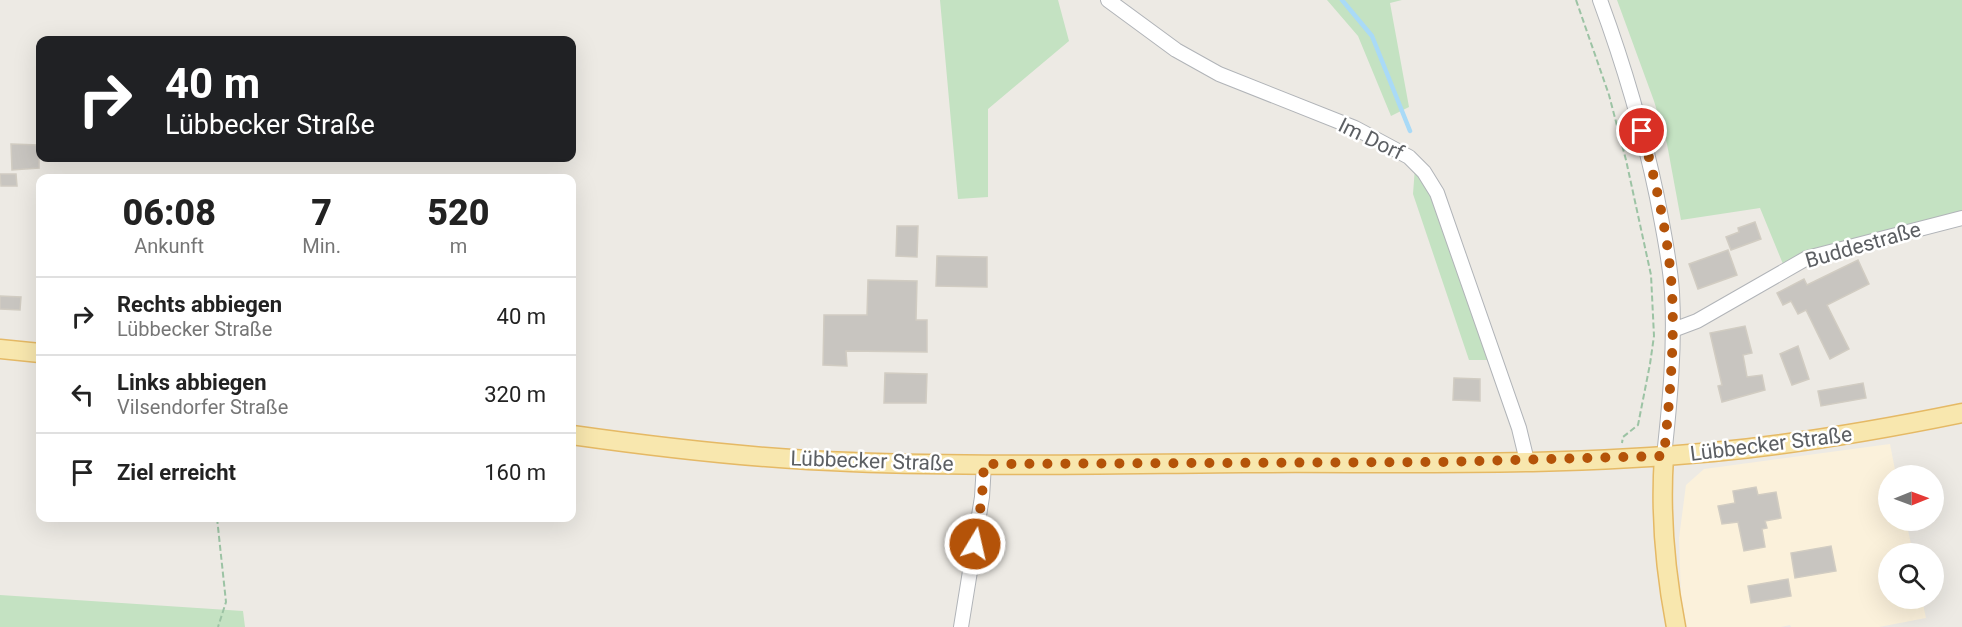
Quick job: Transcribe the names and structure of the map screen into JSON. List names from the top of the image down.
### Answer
{
  "streets": {
    "main road": ["Lübbecker Straße"],
    "street": ["Im Dorf", "Buddestraße"]
  },
  "crossings": [
    ["Im Dorf", "Lübbecker Straße"]
  ],
  "north": "right",
  "page": {
    "turn": ["40 m", "Lübbecker Straße"],
    "eta": [
      "06:08",
      "Ankunft",
      "7",
      "Min.",
      "520",
      "m"
    ],
    "list": [
      {
        "name": "Rechts abbiegen",
        "note": "Lübbecker Straße",
        "value": "40 m"
      },
      {
        "name": "Links abbiegen",
        "note": "Vilsendorfer Straße",
        "value": "320 m"
      },
      {
        "name": "Ziel erreicht",
        "value": "160 m"
      }
    ]
  }
}
